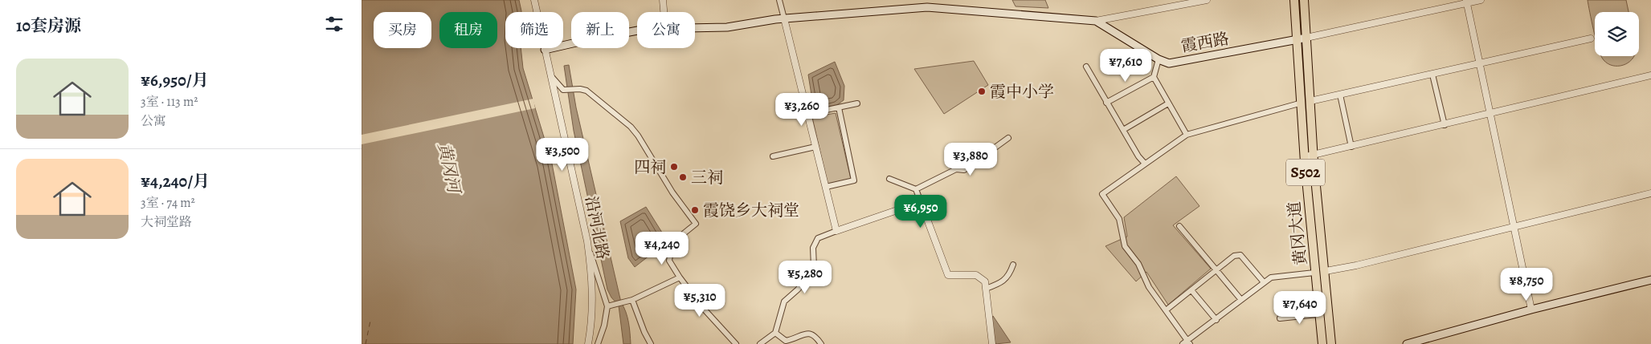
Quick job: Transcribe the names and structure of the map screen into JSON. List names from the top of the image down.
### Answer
{
  "streets": {
    "main road": ["霞西路", "S502", "黄冈大道"],
    "street": ["沿河北路"]
  },
  "crossings": [
    ["霞西路", "沿河北路"]
  ],
  "water": ["黄冈河"],
  "places": [
    "霞中小学",
    "四祠",
    "三祠",
    "霞饶乡大祠堂"
  ],
  "page": {
    "heading": "10套房源",
    "chip": [
      "买房",
      "租房",
      "筛选",
      "新上",
      "公寓"
    ],
    "list": [
      {
        "name": "¥6,950/月",
        "note": "3室 · 113 m² · 公寓"
      },
      {
        "name": "¥4,240/月",
        "note": "3室 · 74 m² · 大祠堂路"
      }
    ],
    "price": [
      "¥7,610",
      "¥3,260",
      "¥3,500",
      "¥3,880",
      "¥6,950",
      "¥4,240",
      "¥5,280",
      "¥8,750",
      "¥5,310",
      "¥7,640"
    ]
  }
}
